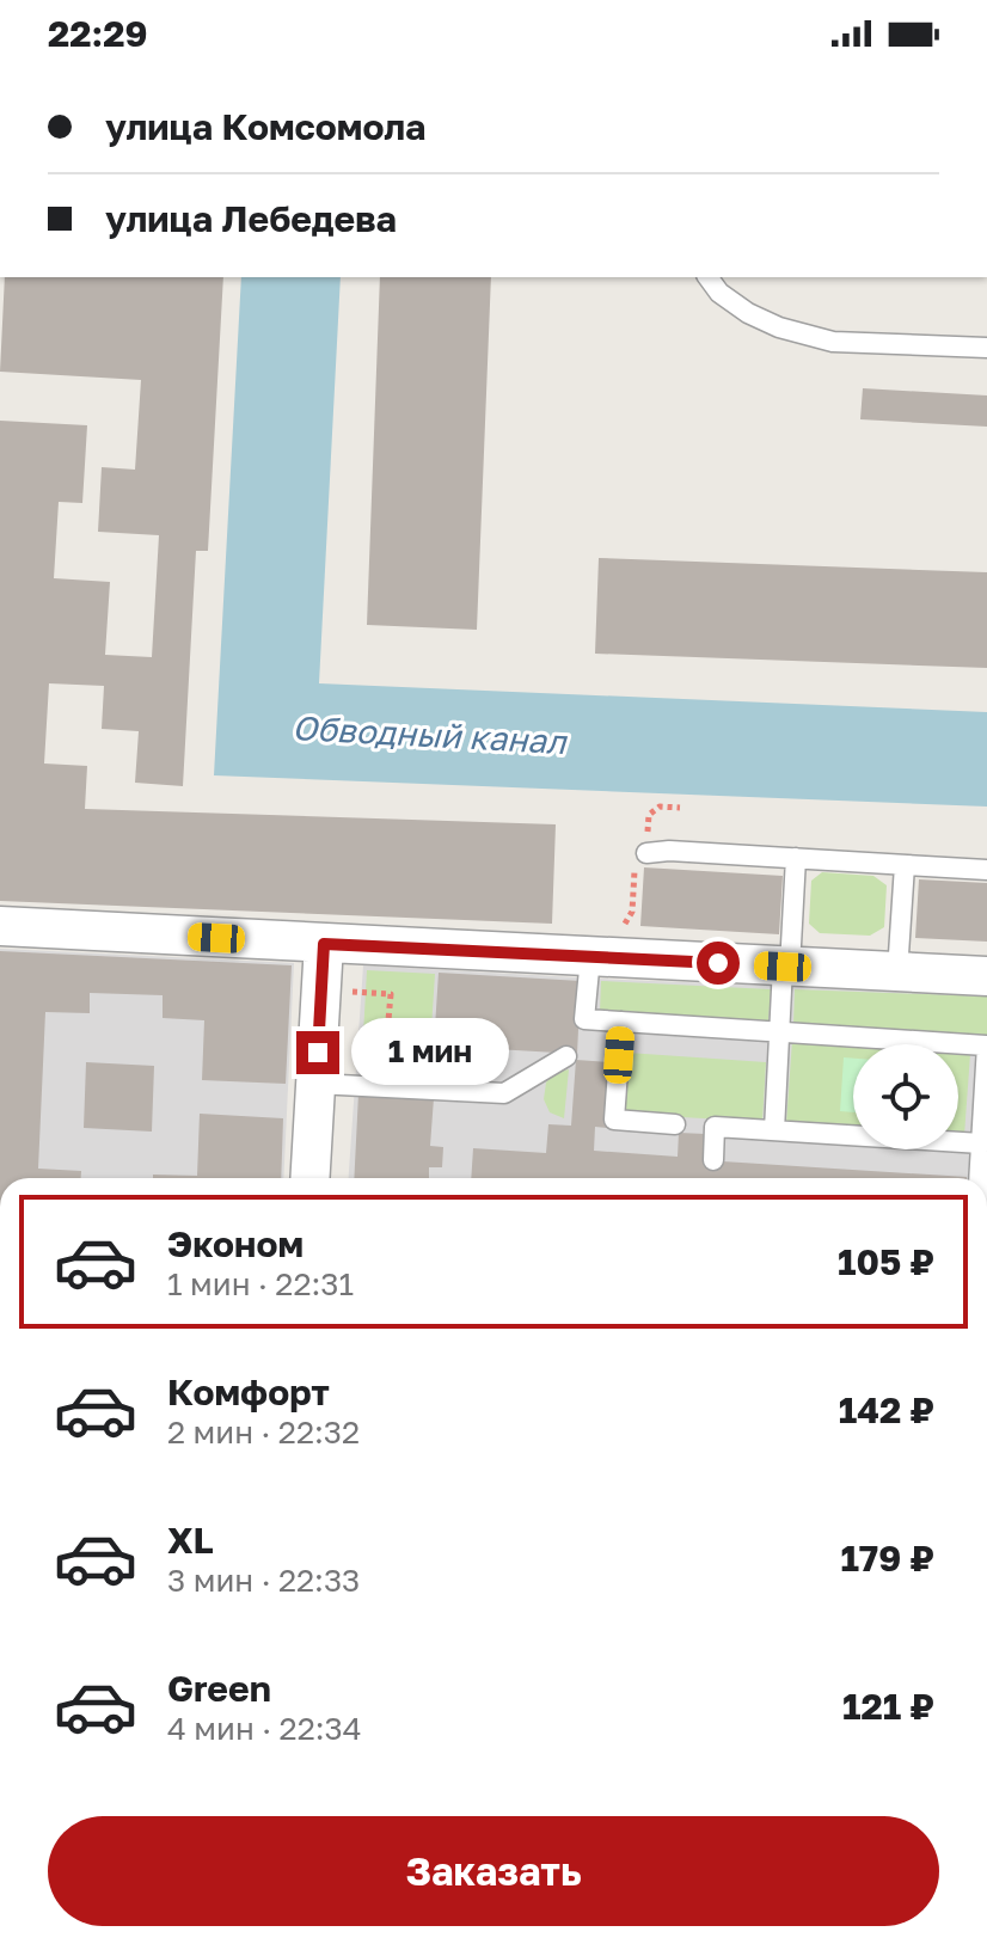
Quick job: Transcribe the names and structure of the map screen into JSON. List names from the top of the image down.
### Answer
{
  "water": ["Обводный канал"],
  "page": {
    "status": "22:29",
    "banner": ["улица Комсомола", "улица Лебедева"],
    "bubble": "1 мин",
    "list": [
      {
        "name": "Эконом",
        "note": "1 мин · 22:31",
        "value": "105 ₽"
      },
      {
        "name": "Комфорт",
        "note": "2 мин · 22:32",
        "value": "142 ₽"
      },
      {
        "name": "XL",
        "note": "3 мин · 22:33",
        "value": "179 ₽"
      },
      {
        "name": "Green",
        "note": "4 мин · 22:34",
        "value": "121 ₽"
      }
    ],
    "buttons": "Заказать"
  }
}
